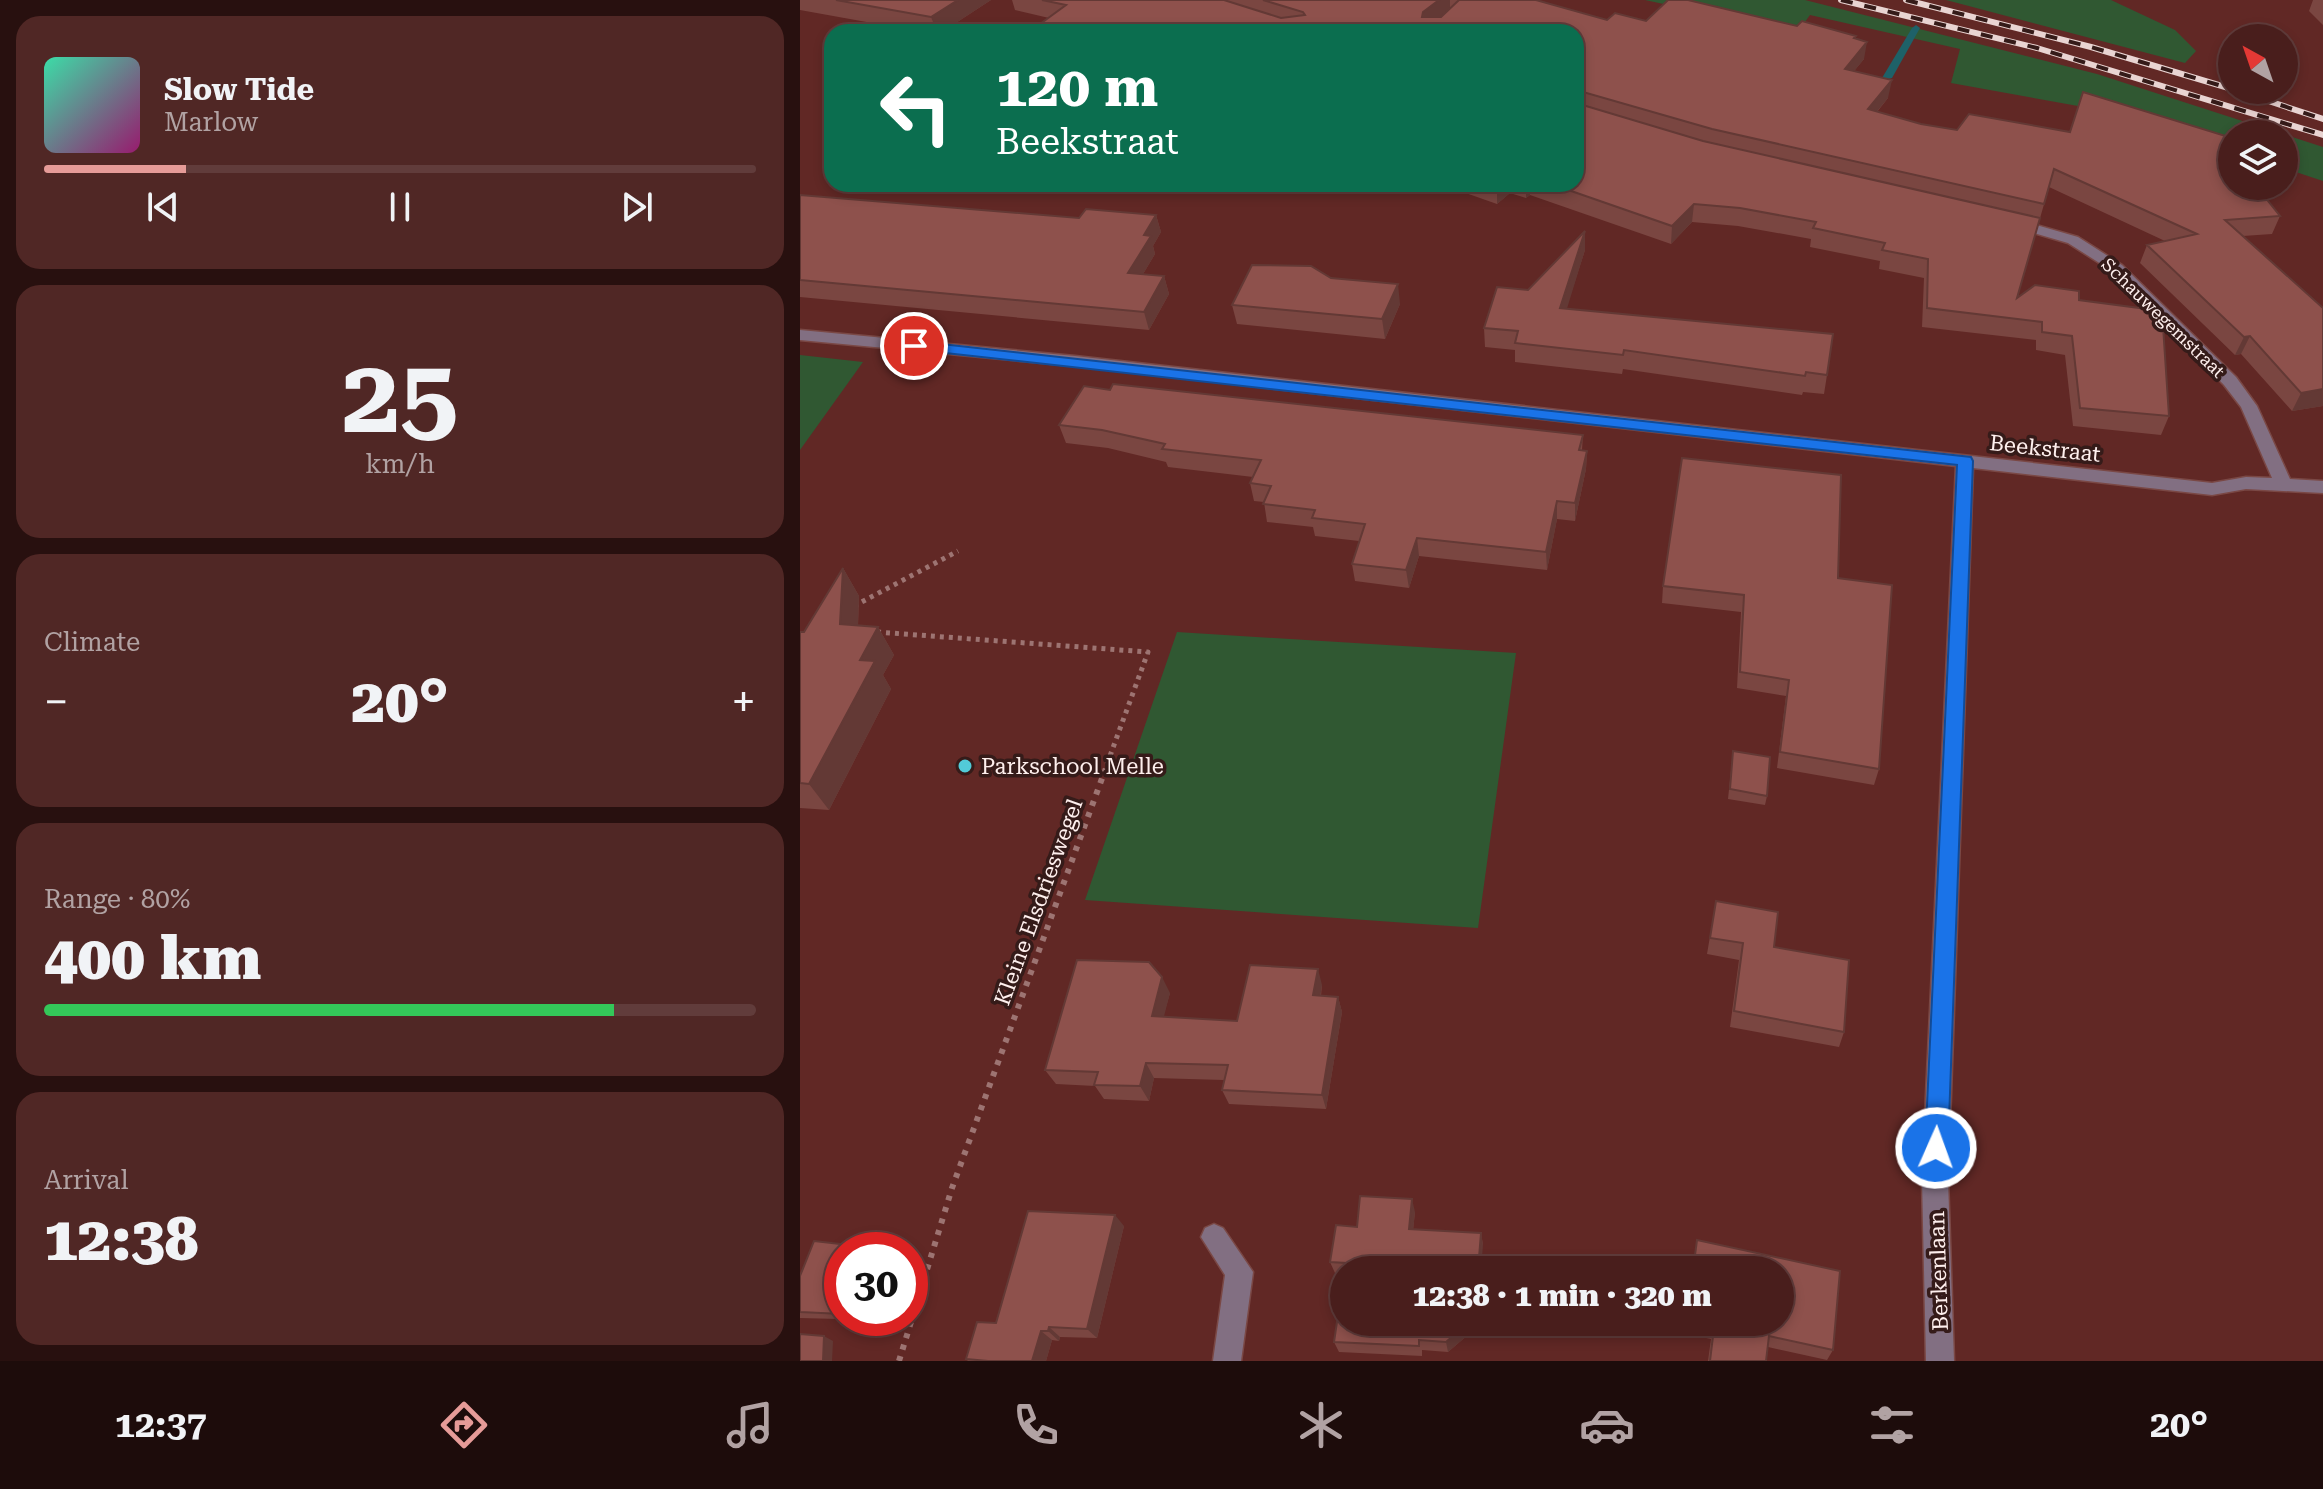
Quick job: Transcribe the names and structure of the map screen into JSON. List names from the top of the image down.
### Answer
{
  "streets": {
    "street": ["Schauwegemstraat", "Beekstraat", "Berkenlaan"],
    "path": ["Kleine Elsdrieswegel"]
  },
  "crossings": [
    ["Schauwegemstraat", "Beekstraat"],
    ["Beekstraat", "Berkenlaan"]
  ],
  "places": ["Parkschool Melle"],
  "north": "top left",
  "page": {
    "turn": ["120 m", "Beekstraat"],
    "song": ["Slow Tide", "Marlow"],
    "tile": [
      ["25", "km/h"],
      "Climate",
      ["Range · 80%", "400 km"],
      ["Arrival", "12:38"]
    ],
    "heat": ["−", "20°", "+"],
    "limit": "30",
    "trip": "12:38 · 1 min · 320 m",
    "tabs": ["12:37", "20°"]
  }
}
